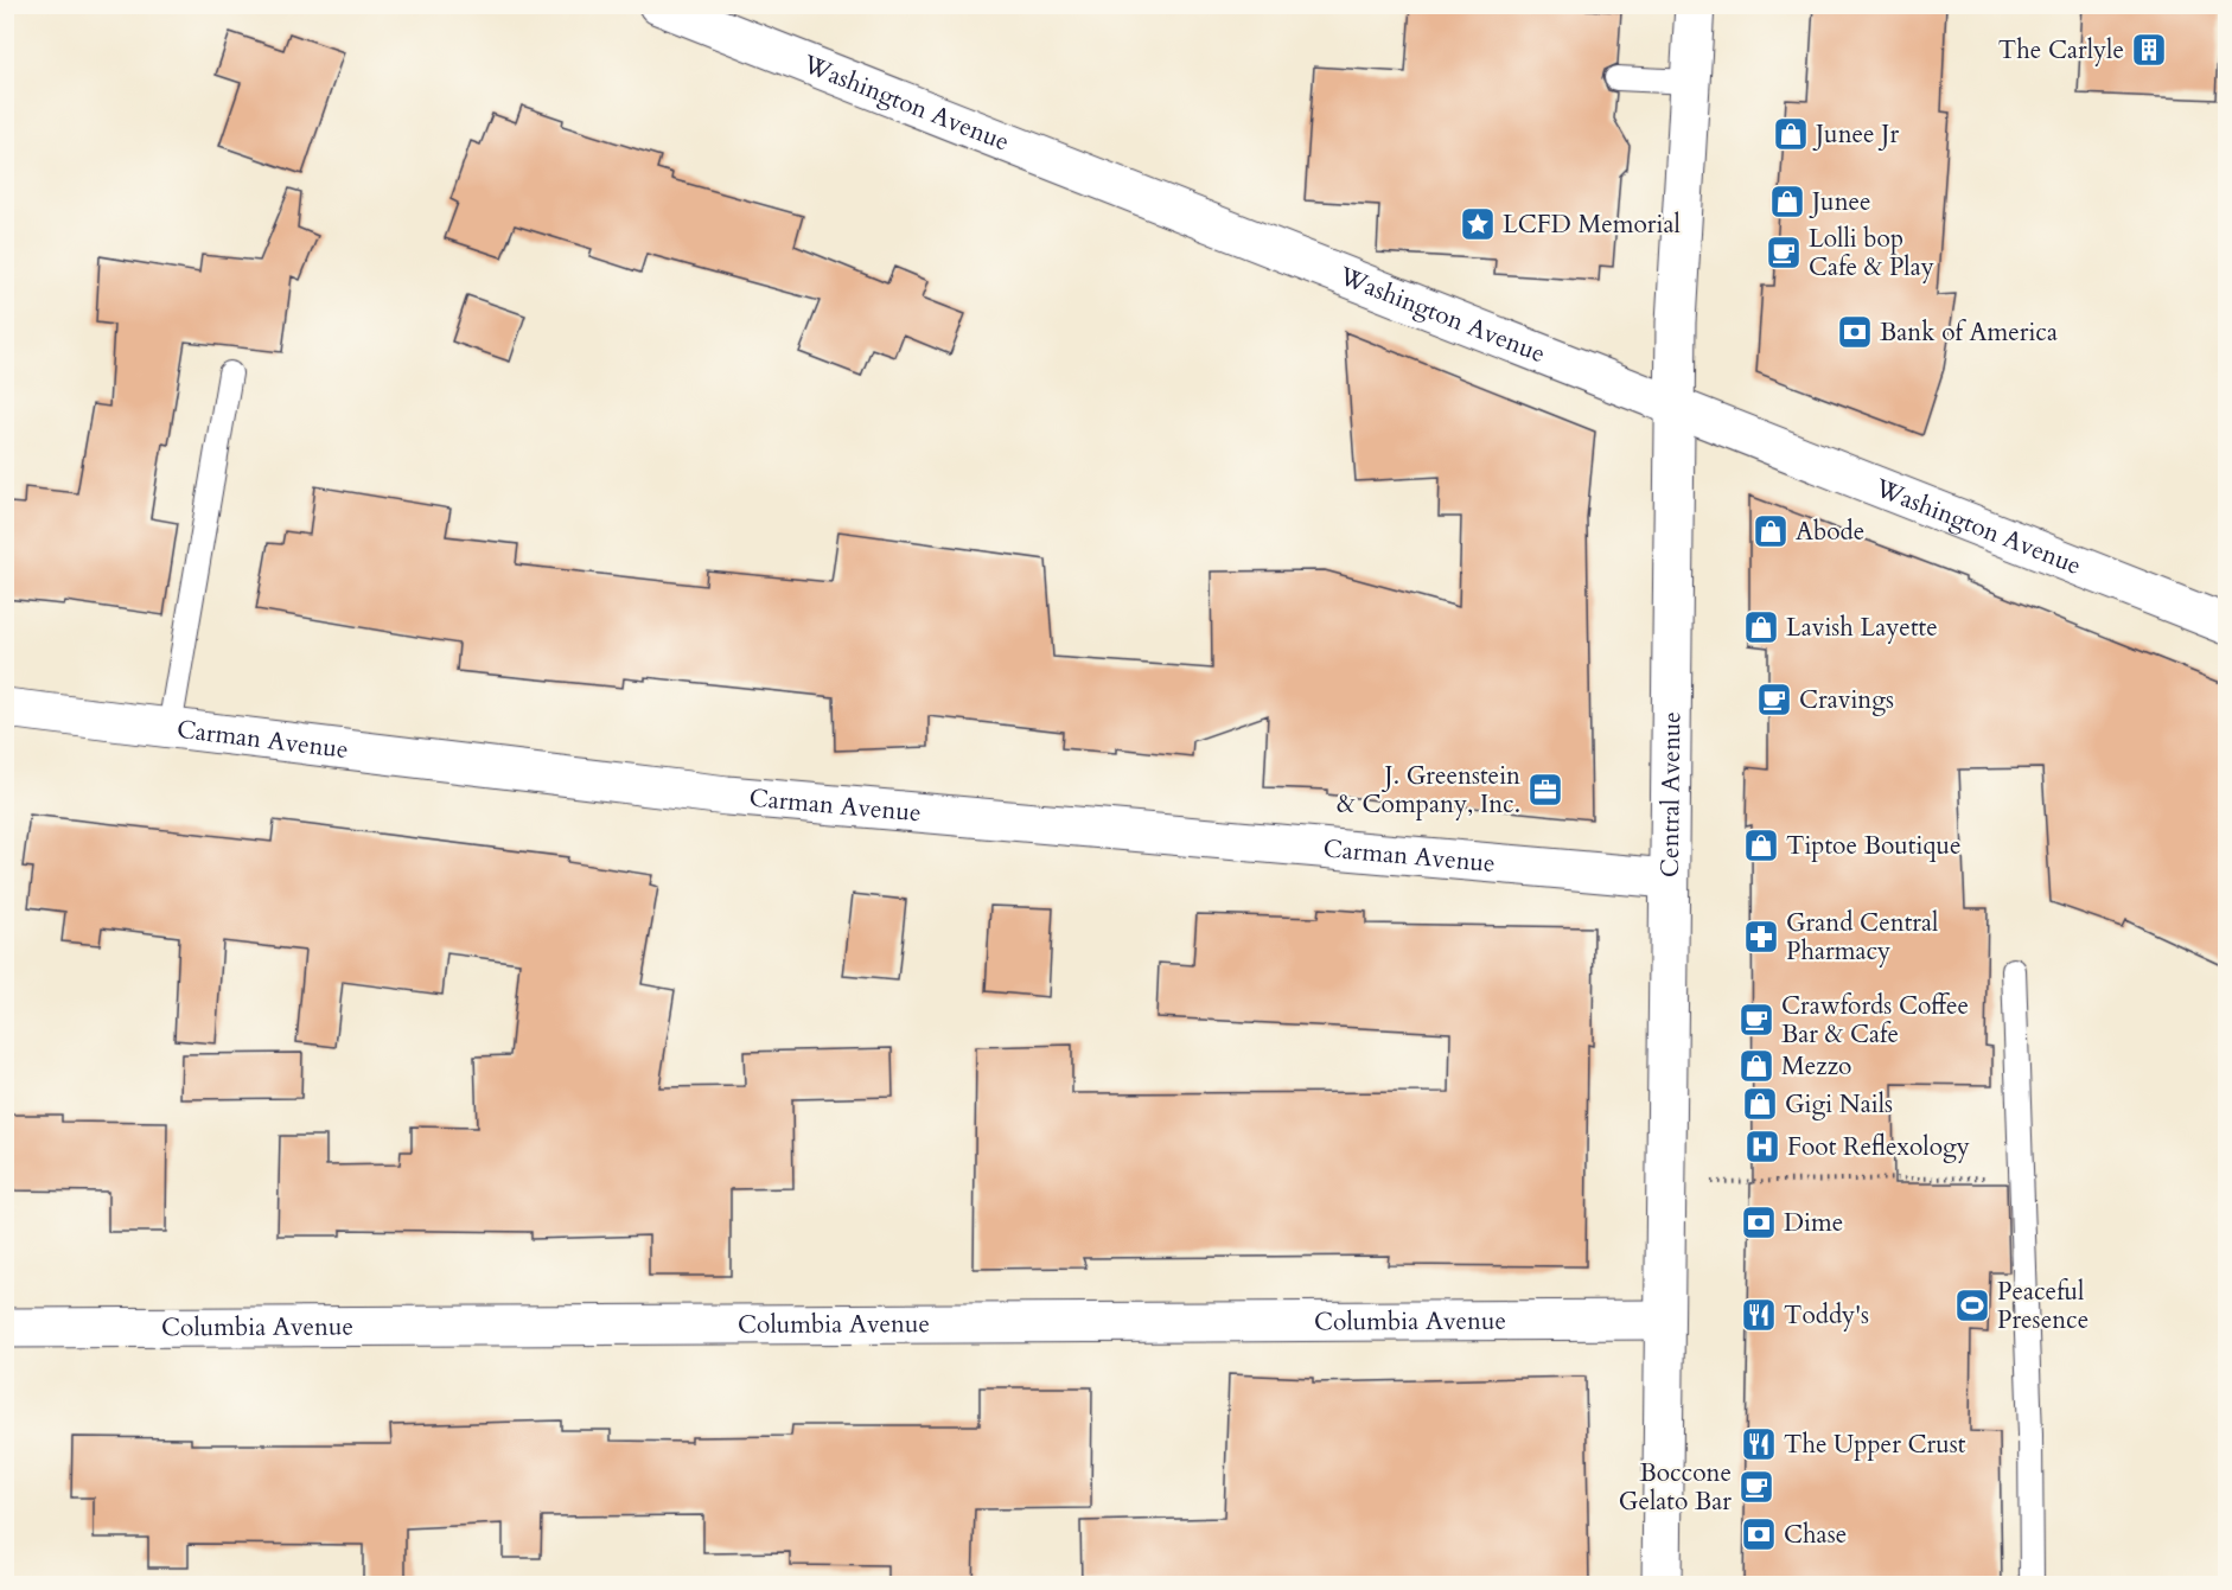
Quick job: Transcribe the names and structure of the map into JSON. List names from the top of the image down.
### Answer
{
  "streets": {
    "street": [
      "Washington Avenue",
      "Carman Avenue",
      "Central Avenue",
      "Columbia Avenue"
    ]
  },
  "crossings": [
    ["Washington Avenue", "Central Avenue"],
    ["Carman Avenue", "Central Avenue"],
    ["Central Avenue", "Columbia Avenue"]
  ],
  "places": {
    "building": ["The Carlyle"],
    "shop": [
      "Junee Jr",
      "Junee",
      "Abode",
      "Lavish Layette",
      "Tiptoe Boutique",
      "Mezzo",
      "Gigi Nails"
    ],
    "place": ["LCFD Memorial"],
    "cafe": [
      "Lolli bop Cafe & Play",
      "Cravings",
      "Crawfords Coffee Bar & Cafe",
      "Boccone Gelato Bar"
    ],
    "bank": ["Bank of America", "Dime", "Chase"],
    "office": ["J. Greenstein & Company, Inc."],
    "pharmacy": ["Grand Central Pharmacy"],
    "hospital": ["Foot Reflexology"],
    "sports": ["Peaceful Presence"],
    "restaurant": ["Toddy's", "The Upper Crust"]
  }
}
